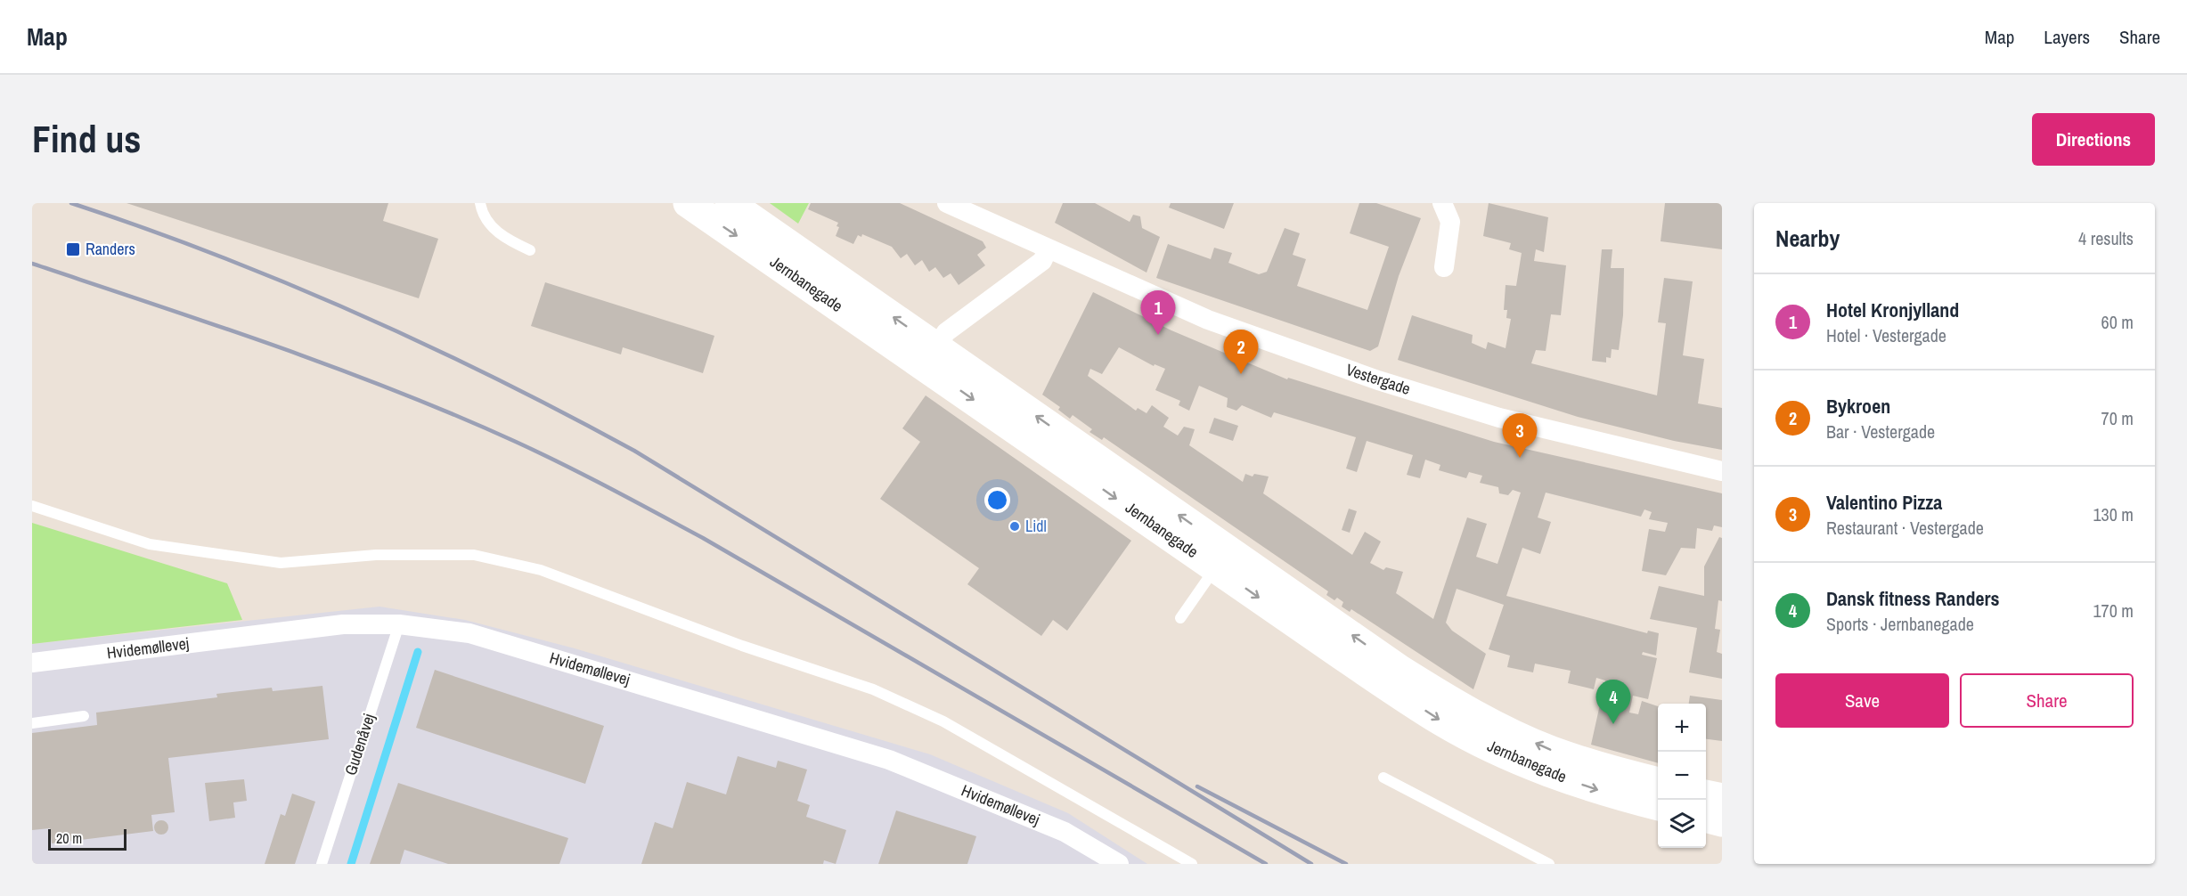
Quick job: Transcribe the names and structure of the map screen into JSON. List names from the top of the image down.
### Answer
{
  "streets": {
    "main road": ["Jernbanegade"],
    "street": ["Vestergade", "Hvidemøllevej"],
    "lane": ["Gudenåvej"]
  },
  "crossings": [
    ["Hvidemøllevej", "Gudenåvej"]
  ],
  "places": {
    "transit": ["Randers"],
    "other": ["Lidl"]
  },
  "scale_bar": "20 m",
  "page": {
    "header": "Map",
    "nav": ["Map", "Layers", "Share"],
    "buttons": [
      "Directions",
      ["Save", "Share"]
    ],
    "title": "Find us",
    "heading": ["Nearby", "4 results"],
    "list": [
      {
        "mark": "1",
        "name": "Hotel Kronjylland",
        "note": "Hotel · Vestergade",
        "value": "60 m"
      },
      {
        "mark": "2",
        "name": "Bykroen",
        "note": "Bar · Vestergade",
        "value": "70 m"
      },
      {
        "mark": "3",
        "name": "Valentino Pizza",
        "note": "Restaurant · Vestergade",
        "value": "130 m"
      },
      {
        "mark": "4",
        "name": "Dansk fitness Randers",
        "note": "Sports · Jernbanegade",
        "value": "170 m"
      }
    ],
    "pins": [
      "1",
      "2",
      "3",
      "4"
    ],
    "map_buttons": ["+", "−"],
    "scale": "20 m"
  }
}
